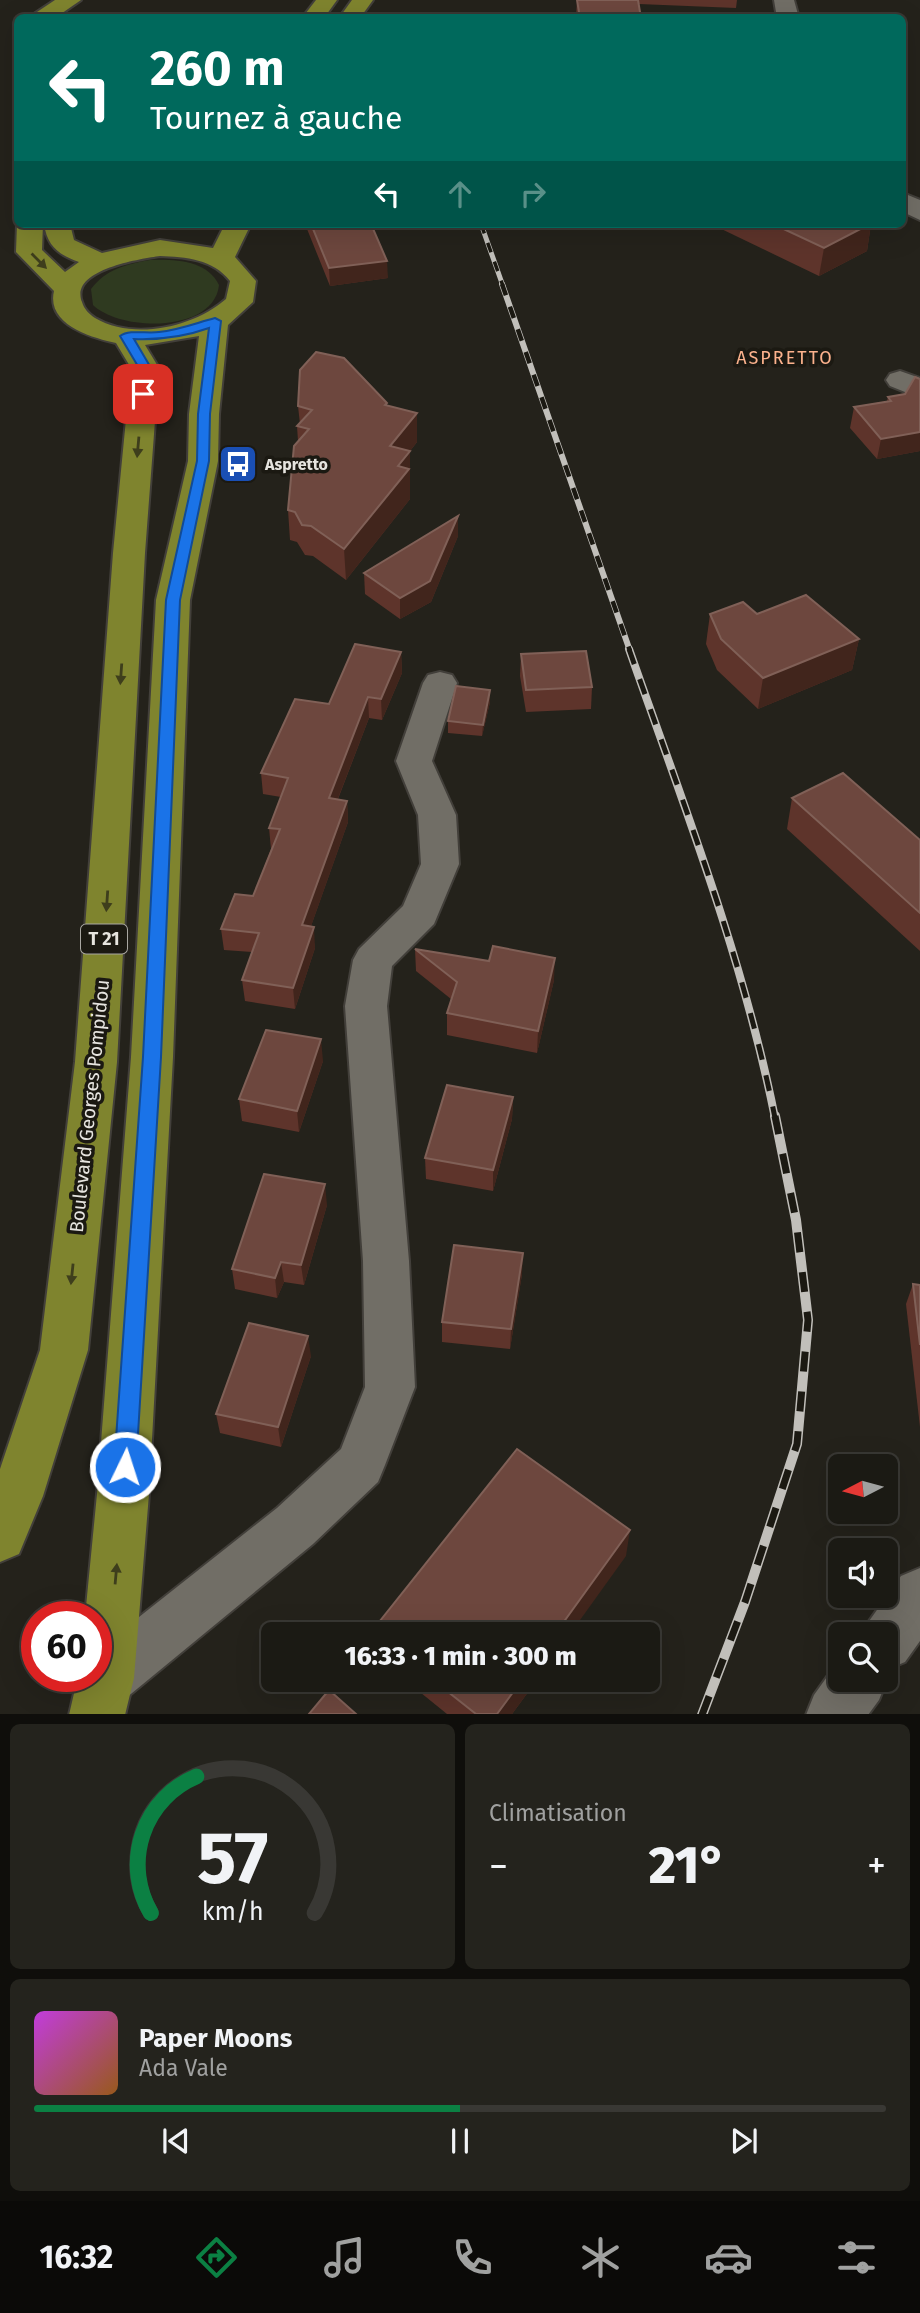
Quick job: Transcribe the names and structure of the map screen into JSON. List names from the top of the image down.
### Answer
{
  "streets": {
    "main road": ["T 21", "Boulevard Georges Pompidou"]
  },
  "districts": ["ASPRETTO"],
  "places": {
    "bus stop": ["Aspretto"]
  },
  "north": "left",
  "page": {
    "turn": ["260 m", "Tournez à gauche"],
    "limit": "60",
    "trip": "16:33 · 1 min · 300 m",
    "tile": "Climatisation",
    "heat": ["−", "21°", "+"],
    "song": ["Paper Moons", "Ada Vale"],
    "tabs": "16:32",
    "gauge": ["57", "km/h"]
  }
}
